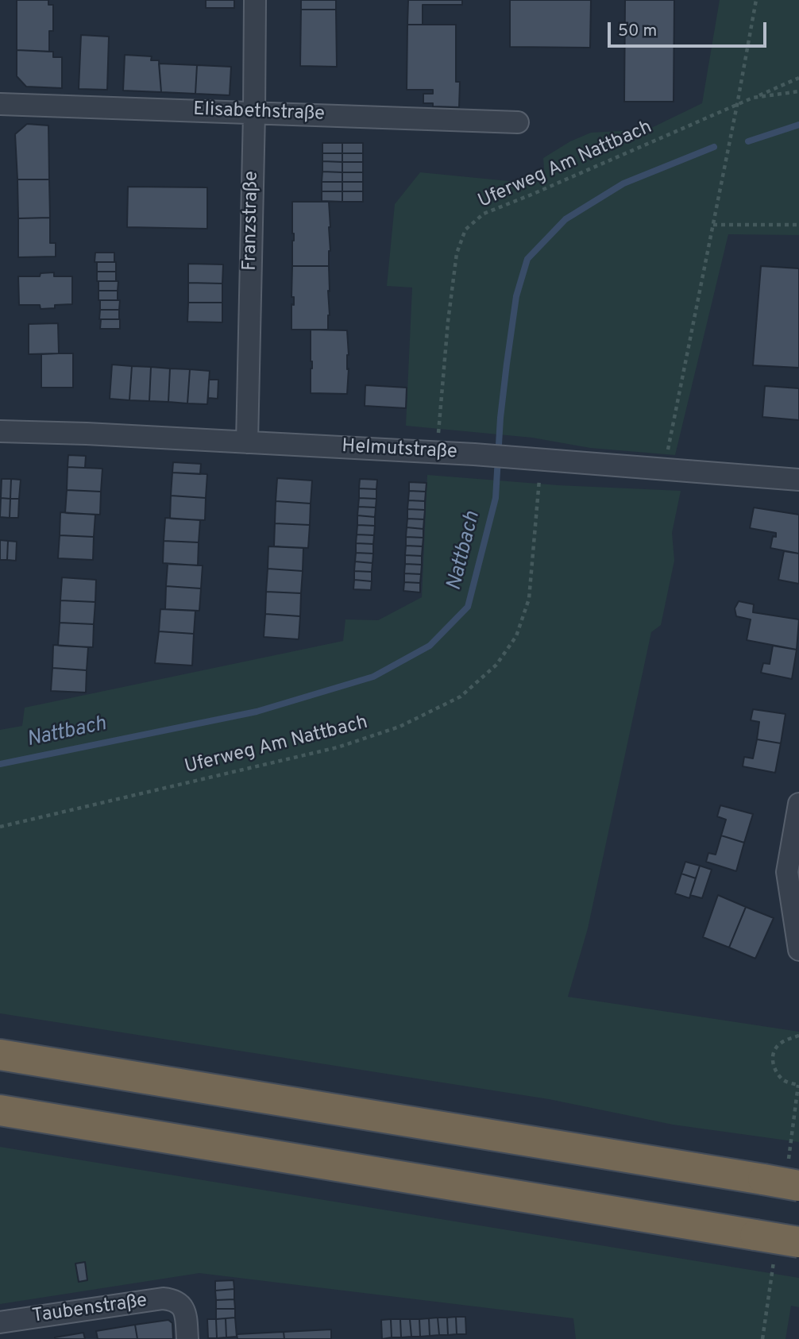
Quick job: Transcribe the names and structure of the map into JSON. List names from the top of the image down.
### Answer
{
  "streets": {
    "street": [
      "Elisabethstraße",
      "Franzstraße",
      "Helmutstraße",
      "Taubenstraße"
    ],
    "path": ["Uferweg Am Nattbach"]
  },
  "crossings": [
    ["Elisabethstraße", "Franzstraße"],
    ["Uferweg Am Nattbach", "Helmutstraße"],
    ["Franzstraße", "Helmutstraße"]
  ],
  "water": ["Nattbach"],
  "scale_bar": "50 m"
}
